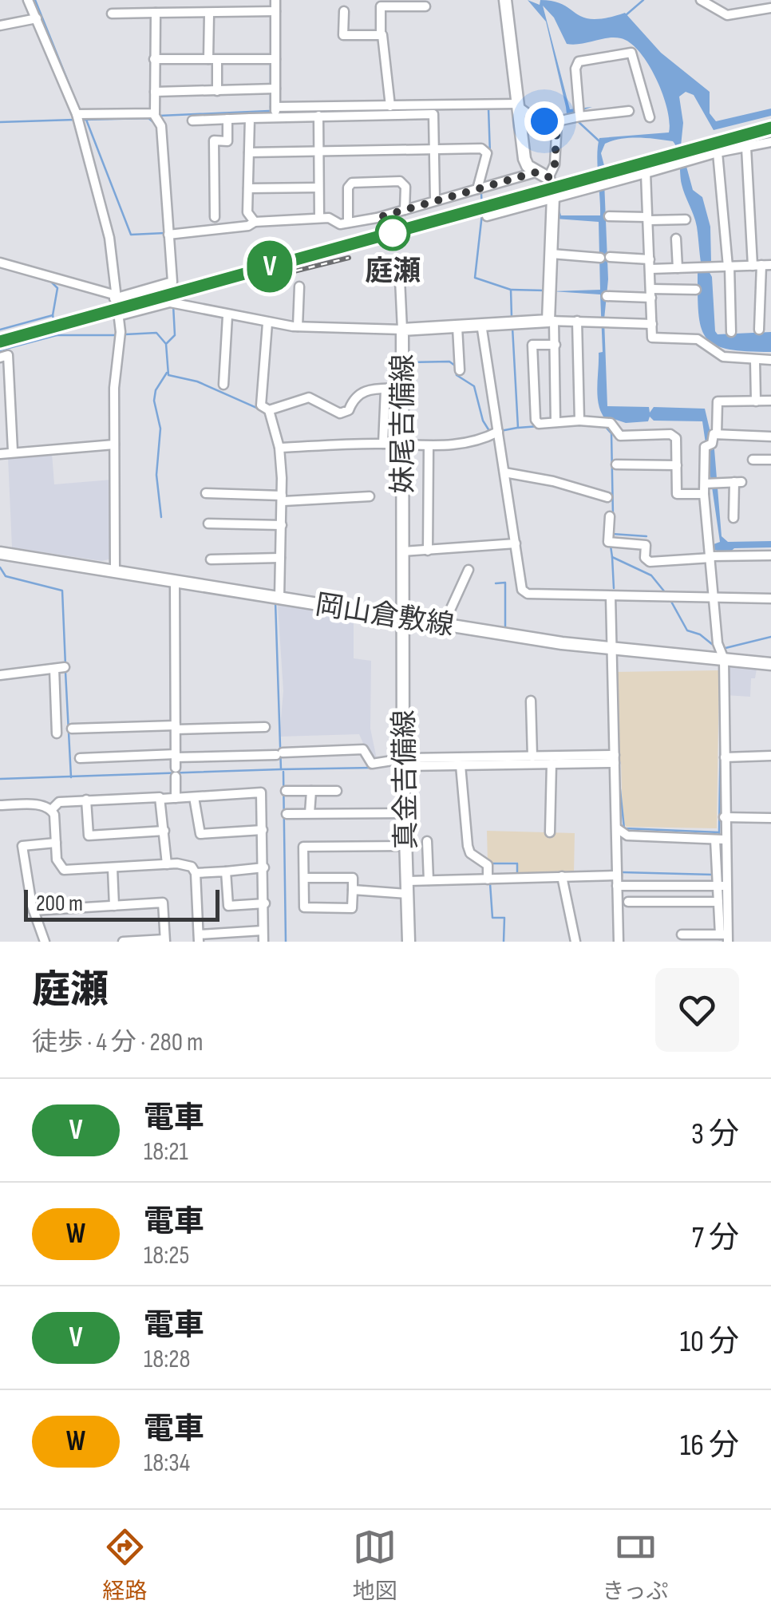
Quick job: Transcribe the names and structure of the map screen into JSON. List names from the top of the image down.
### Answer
{
  "streets": {
    "main road": ["妹尾吉備線", "岡山倉敷線", "真金吉備線"]
  },
  "crossings": [
    ["妹尾吉備線", "岡山倉敷線"],
    ["妹尾吉備線", "真金吉備線"],
    ["岡山倉敷線", "真金吉備線"]
  ],
  "places": ["庭瀬"],
  "scale_bar": "200 m",
  "page": {
    "on_map": "V",
    "scale": "200 m",
    "heading": ["庭瀬", "徒歩 · 4 分 · 280 m"],
    "list": [
      {
        "mark": "V",
        "name": "電車",
        "note": "18:21",
        "value": "3 分"
      },
      {
        "mark": "W",
        "name": "電車",
        "note": "18:25",
        "value": "7 分"
      },
      {
        "mark": "V",
        "name": "電車",
        "note": "18:28",
        "value": "10 分"
      },
      {
        "mark": "W",
        "name": "電車",
        "note": "18:34",
        "value": "16 分"
      }
    ],
    "tabs": ["経路", "地図", "きっぷ"]
  }
}
